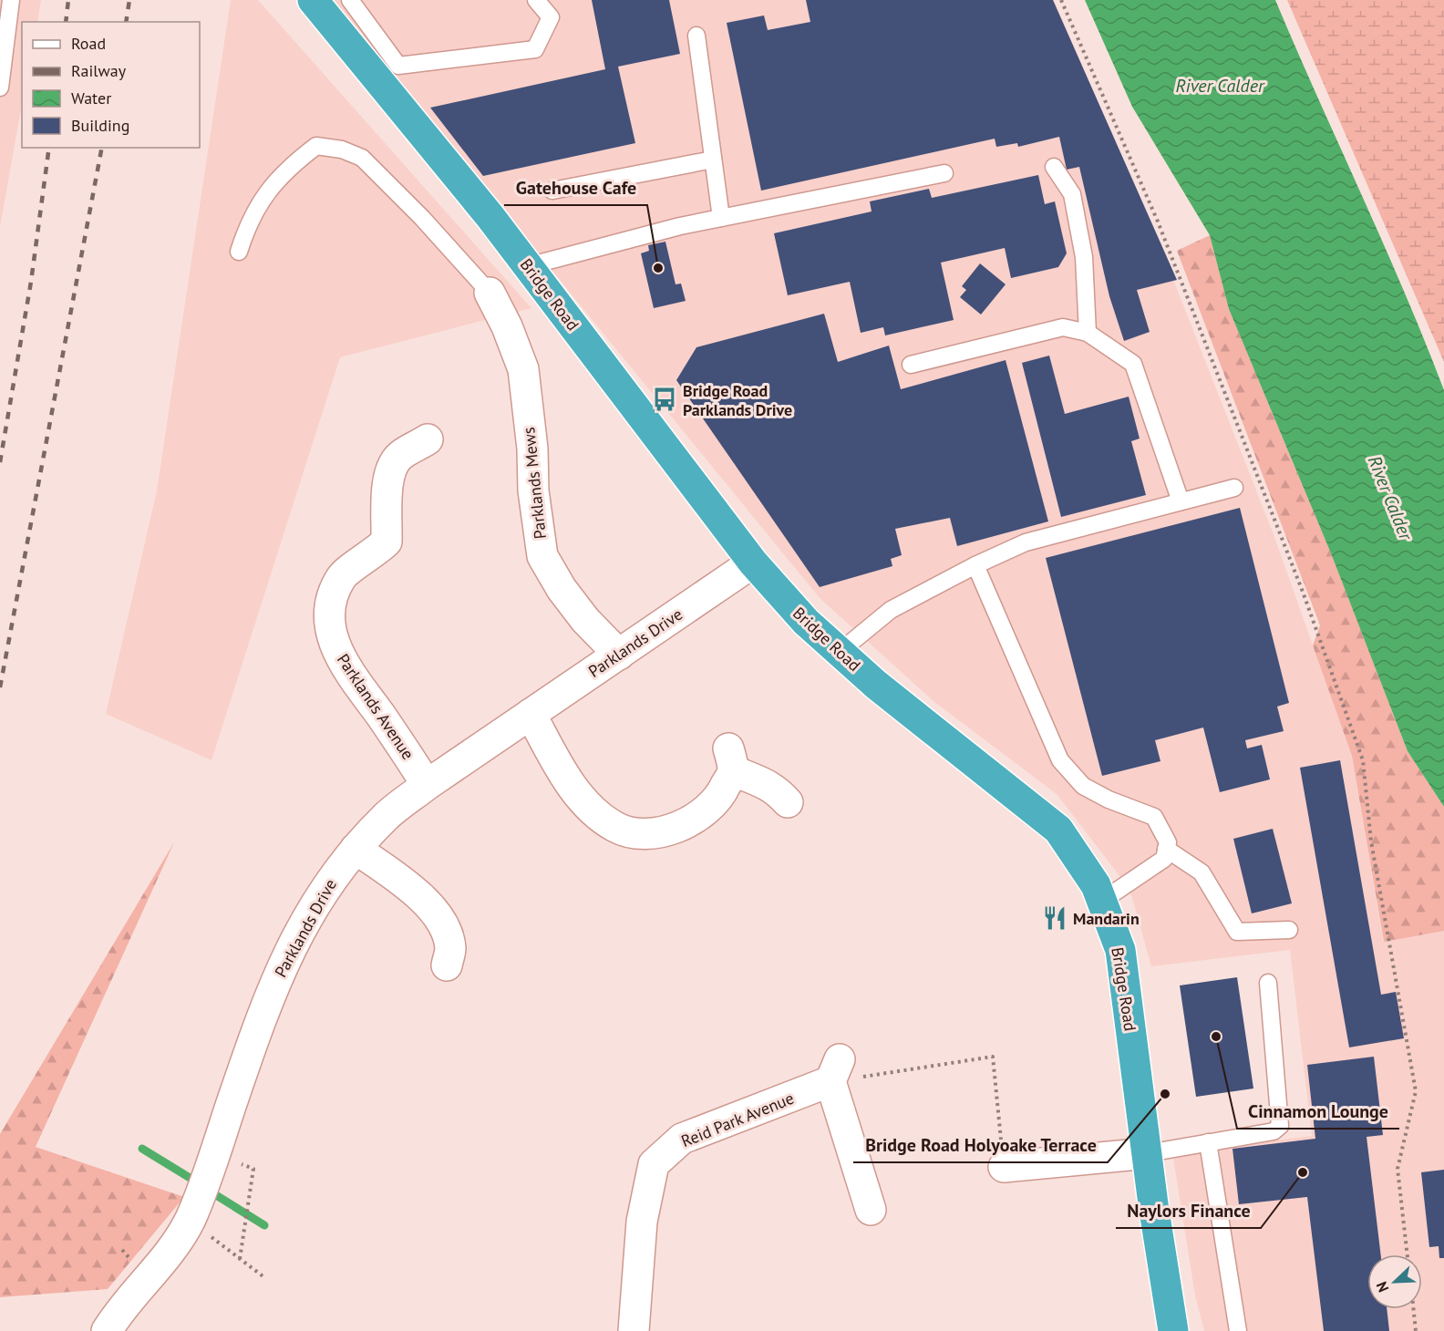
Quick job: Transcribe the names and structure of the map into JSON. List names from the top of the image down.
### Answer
{
  "streets": {
    "highway": ["Bridge Road"],
    "street": [
      "Parklands Mews",
      "Parklands Drive",
      "Parklands Avenue",
      "Reid Park Avenue"
    ]
  },
  "crossings": [
    ["Bridge Road", "Parklands Drive"],
    ["Parklands Mews", "Parklands Drive"],
    ["Parklands Drive", "Parklands Avenue"]
  ],
  "water": ["River Calder"],
  "places": {
    "other": [
      "Gatehouse Cafe",
      "Cinnamon Lounge",
      "Bridge Road Holyoake Terrace",
      "Naylors Finance"
    ],
    "bus stop": ["Bridge Road Parklands Drive"],
    "restaurant": ["Mandarin"]
  },
  "legend": [
    "Road",
    "Railway",
    "Water",
    "Building"
  ],
  "north": "bottom left"
}
